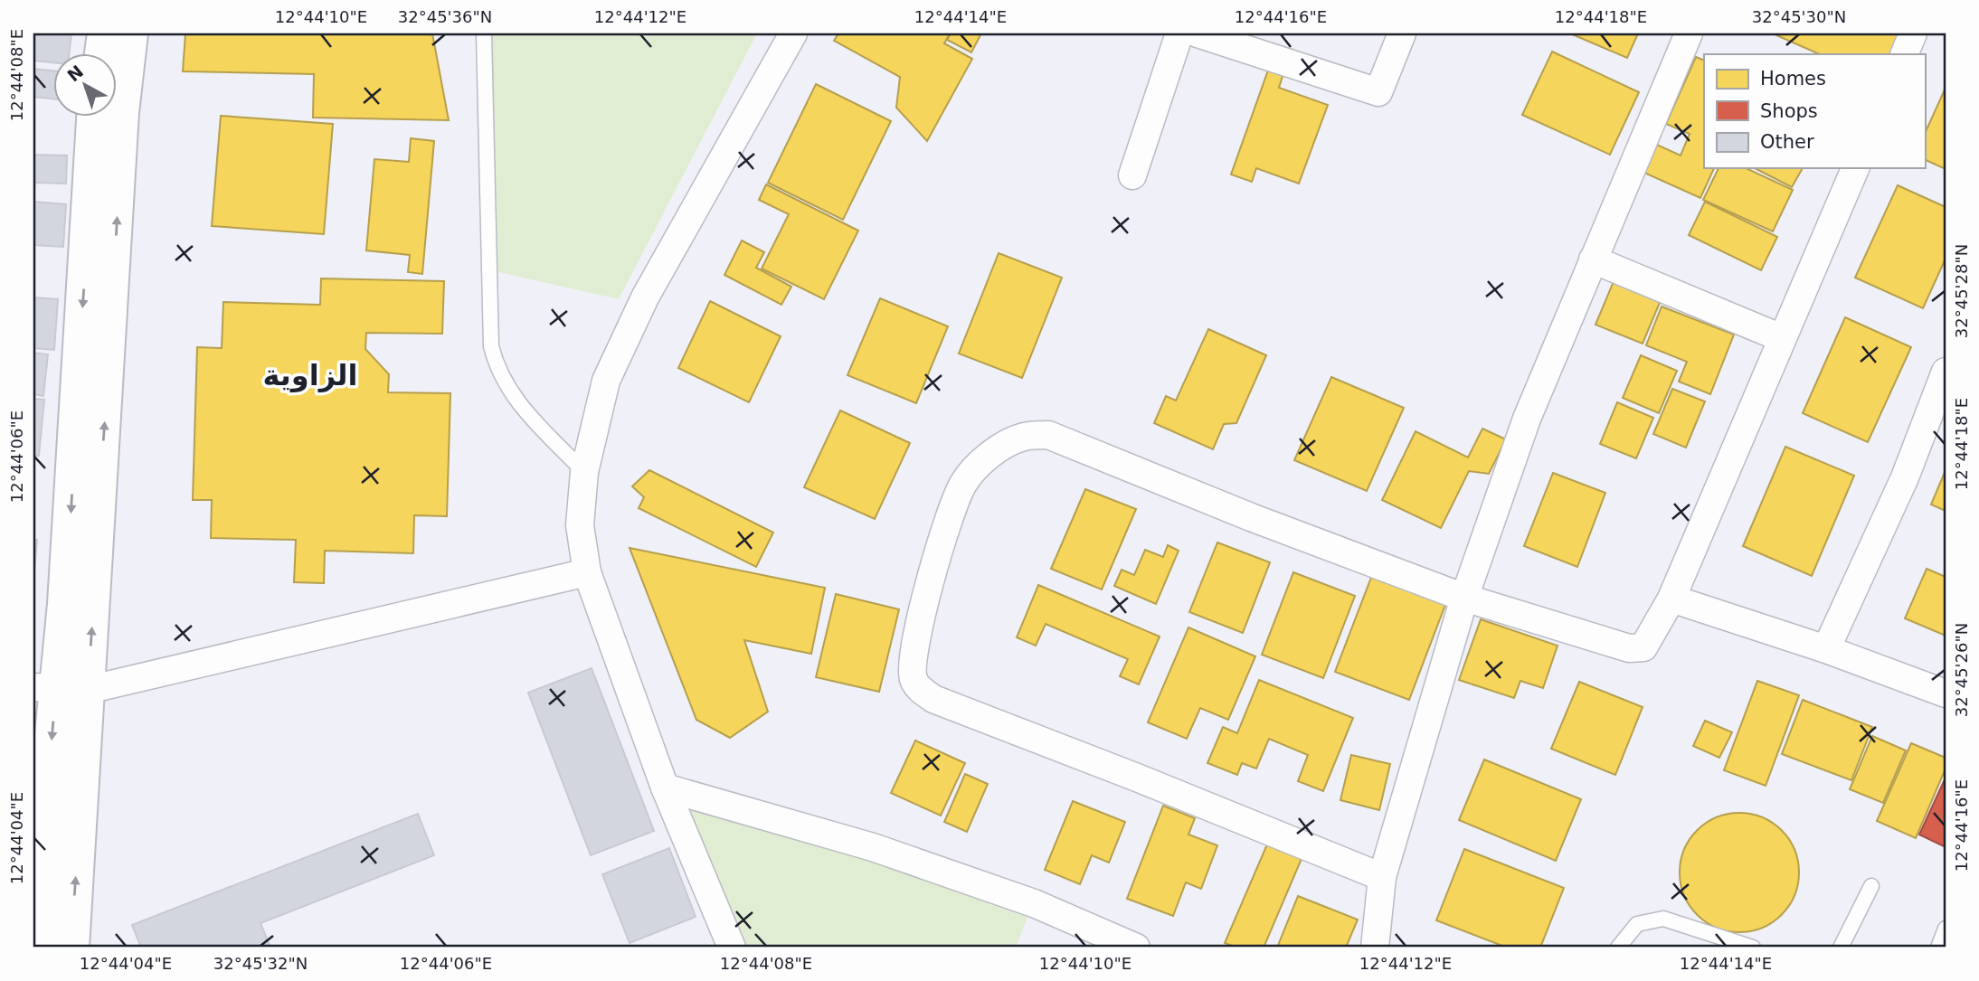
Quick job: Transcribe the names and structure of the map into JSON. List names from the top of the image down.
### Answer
{
  "districts": ["الزاوية"],
  "legend": ["Homes", "Shops", "Other"],
  "north": "top left",
  "coordinates": [
    "12°44'10\"E",
    "32°45'36\"N",
    "12°44'12\"E",
    "12°44'14\"E",
    "12°44'16\"E",
    "12°44'18\"E",
    "32°45'30\"N",
    "12°44'08\"E",
    "32°45'28\"N",
    "12°44'06\"E",
    "32°45'26\"N",
    "12°44'04\"E",
    "32°45'32\"N"
  ]
}
